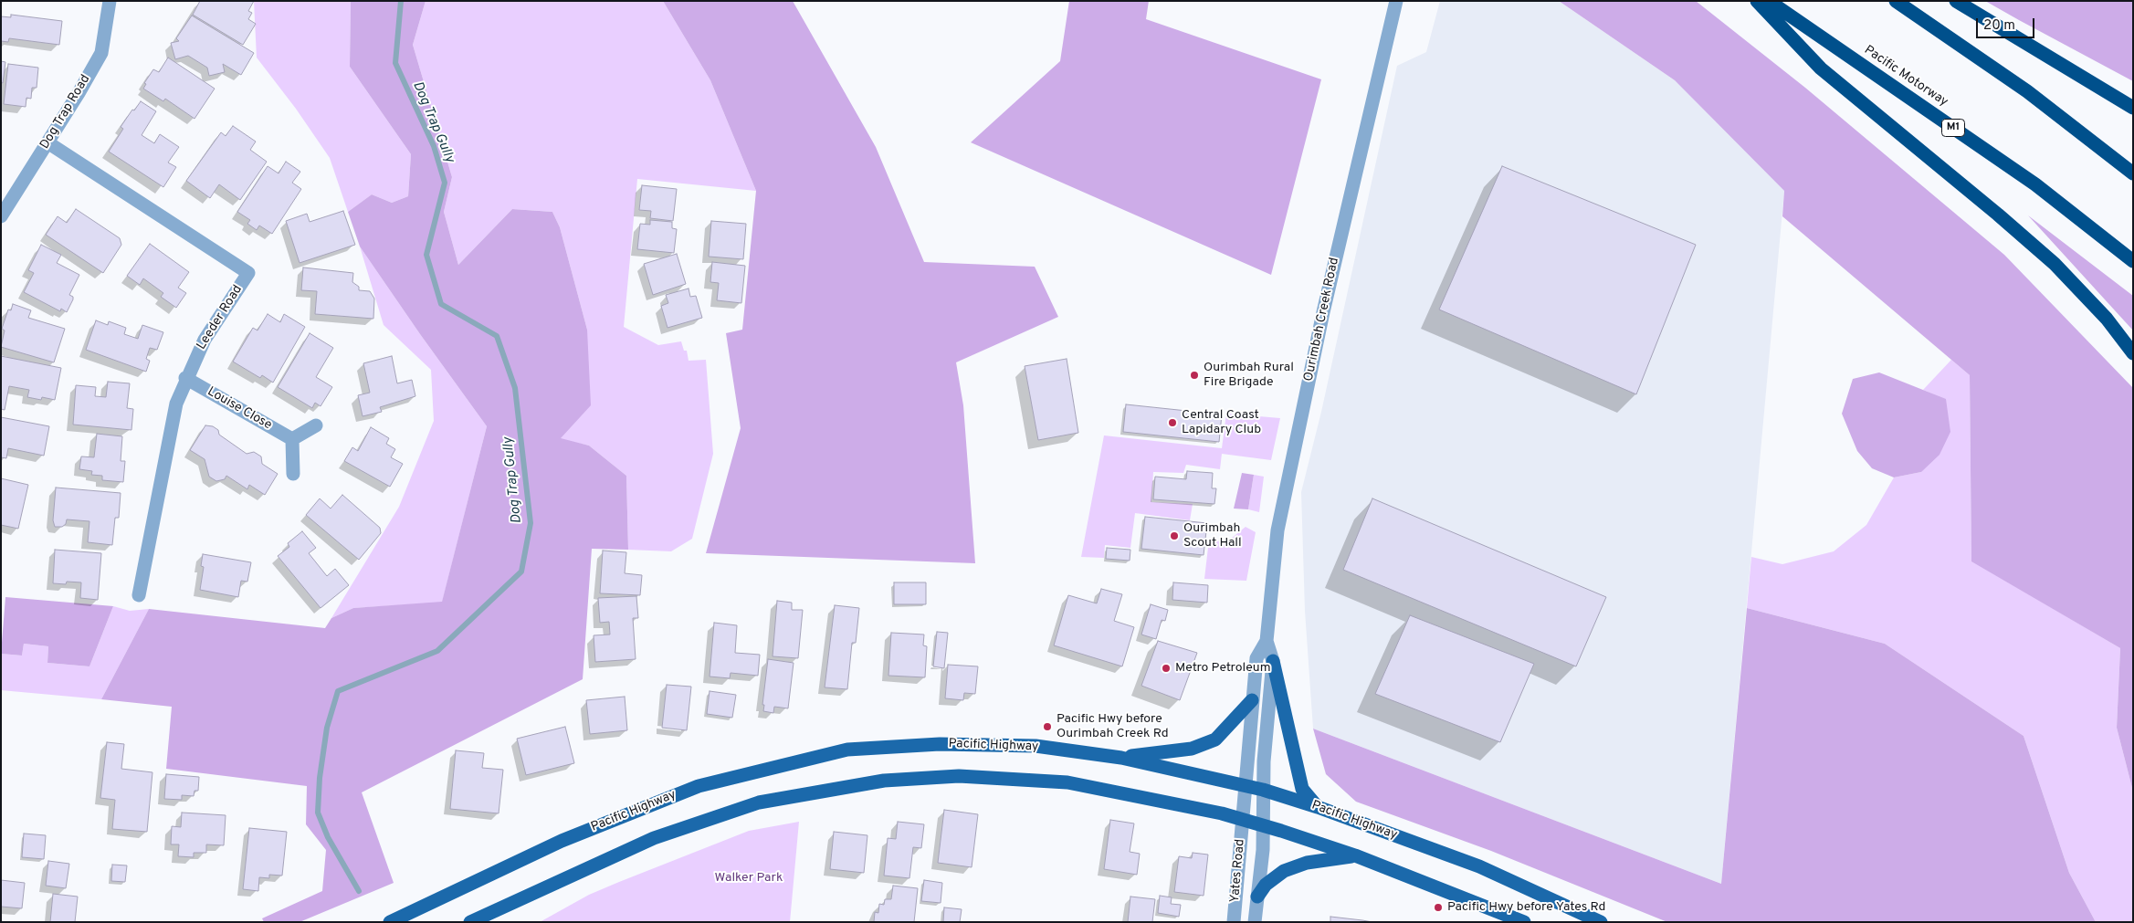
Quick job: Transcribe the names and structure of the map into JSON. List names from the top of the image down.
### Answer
{
  "streets": {
    "highway": ["Pacific Motorway", "M1"],
    "main road": ["Pacific Highway"],
    "street": [
      "Dog Trap Road",
      "Leeder Road",
      "Ourimbah Creek Road",
      "Louise Close",
      "Yates Road"
    ]
  },
  "crossings": [
    ["Dog Trap Road", "Leeder Road"],
    ["Leeder Road", "Louise Close"],
    ["Ourimbah Creek Road", "Pacific Highway"],
    ["Ourimbah Creek Road", "Yates Road"]
  ],
  "water": ["Dog Trap Gully"],
  "parks": ["Walker Park"],
  "places": [
    "Ourimbah Rural Fire Brigade",
    "Central Coast Lapidary Club",
    "Ourimbah Scout Hall",
    "Metro Petroleum",
    "Pacific Hwy before Ourimbah Creek Rd",
    "Pacific Hwy before Yates Rd"
  ],
  "scale_bar": "20 m"
}
